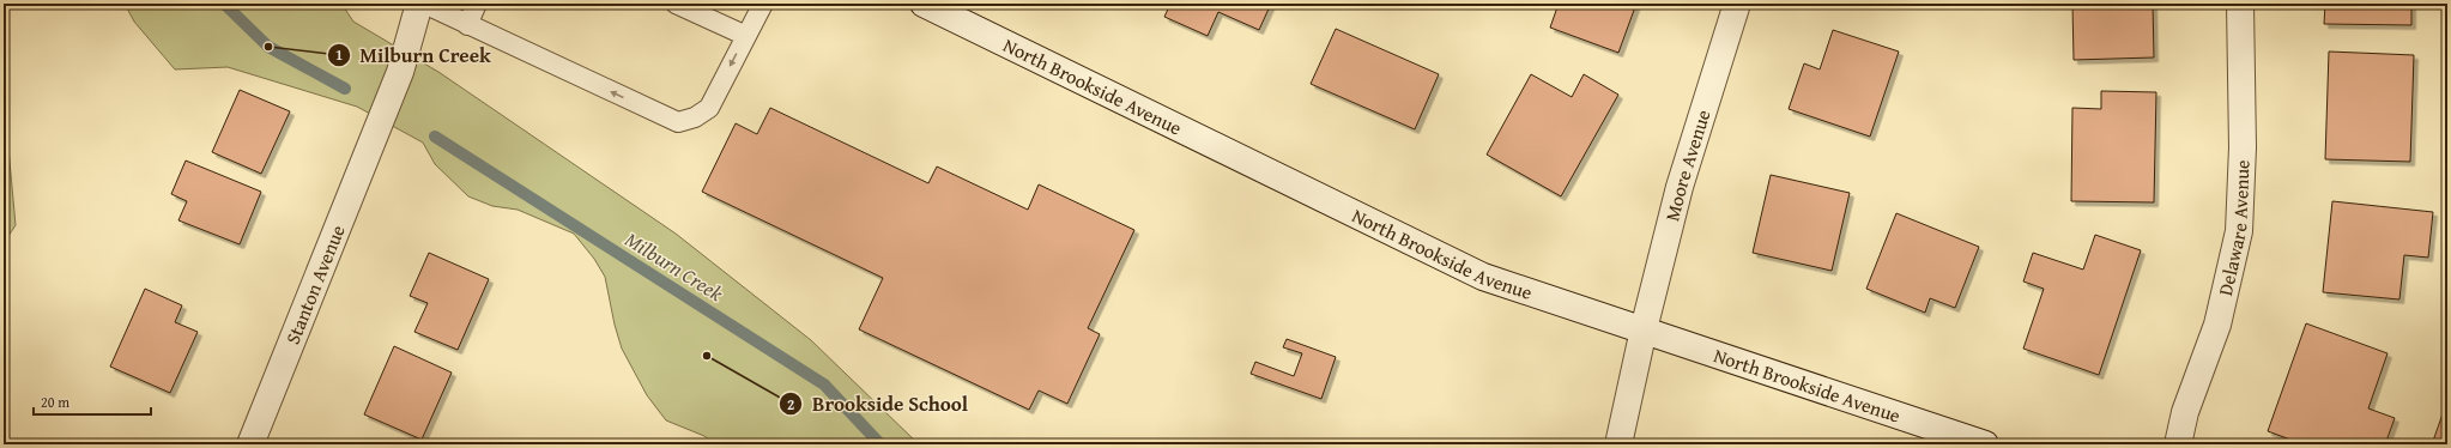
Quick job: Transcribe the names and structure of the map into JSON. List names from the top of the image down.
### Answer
{
  "streets": {
    "street": [
      "North Brookside Avenue",
      "Moore Avenue",
      "Delaware Avenue",
      "Stanton Avenue"
    ]
  },
  "crossings": [
    ["North Brookside Avenue", "Moore Avenue"]
  ],
  "water": ["Milburn Creek"],
  "places": ["Milburn Creek", "Brookside School"],
  "scale_bar": "20 m"
}
